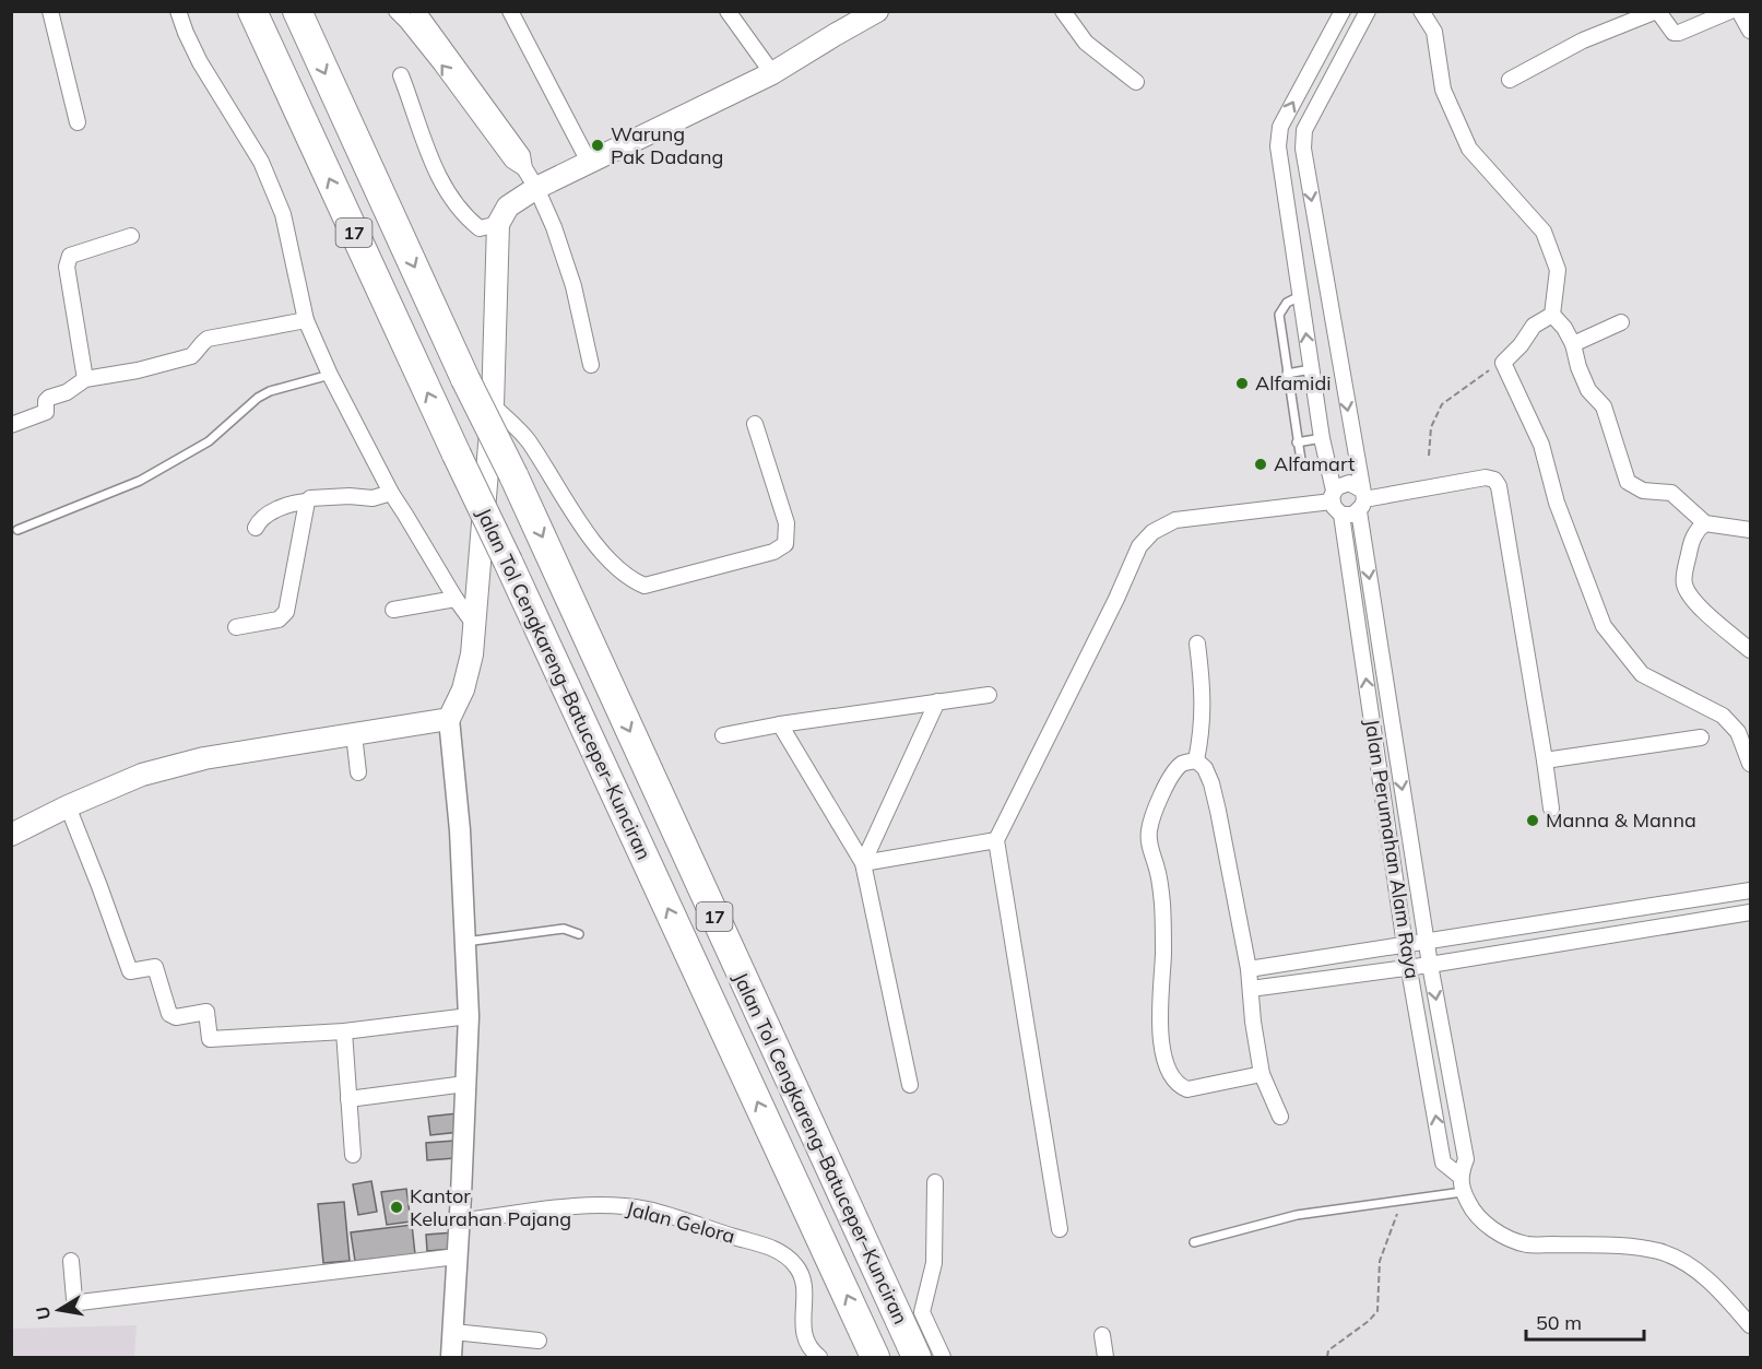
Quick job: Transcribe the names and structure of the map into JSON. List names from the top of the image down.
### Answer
{
  "streets": {
    "highway": ["17", "Jalan Tol Cengkareng–Batuceper–Kunciran"],
    "street": ["Jalan Perumahan Alam Raya", "Jalan Gelora"]
  },
  "places": [
    "Warung Pak Dadang",
    "Alfamidi",
    "Alfamart",
    "Manna & Manna",
    "Kantor Kelurahan Pajang"
  ],
  "scale_bar": "50 m",
  "north": "left"
}
